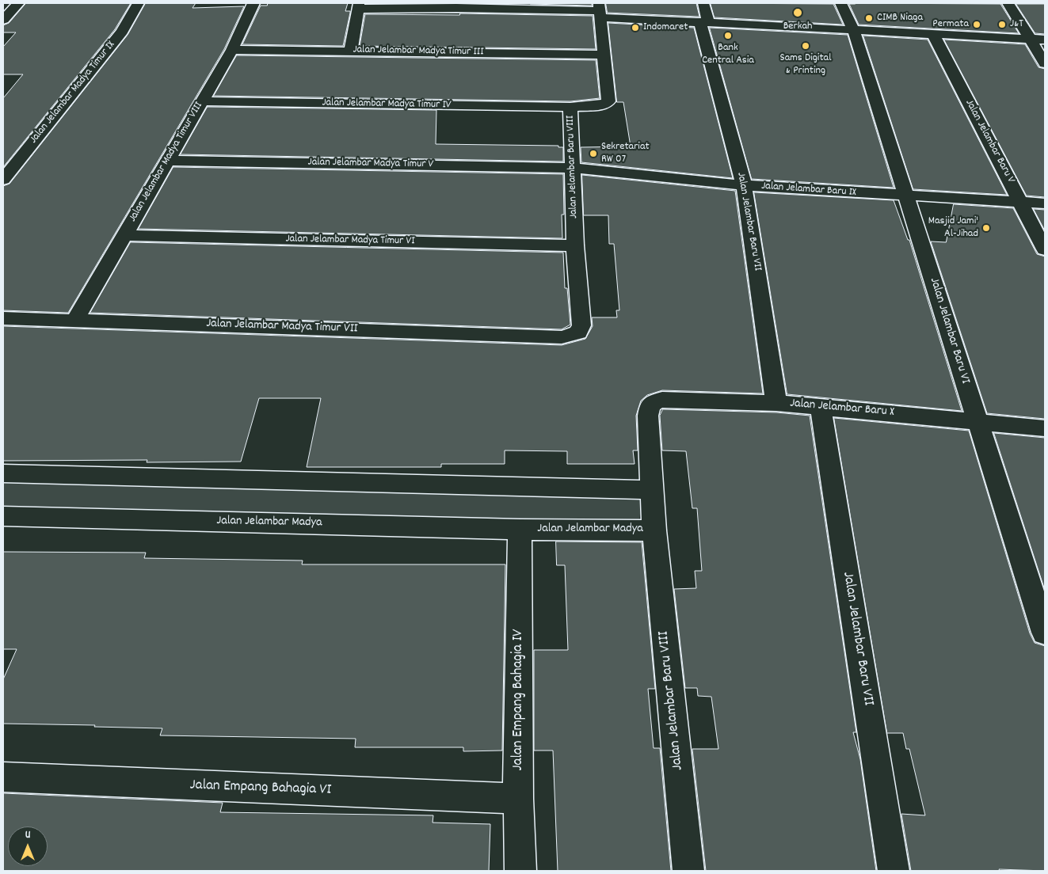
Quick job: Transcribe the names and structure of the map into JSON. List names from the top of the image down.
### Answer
{
  "streets": {
    "street": [
      "Jalan Jelambar Madya Timur III",
      "Jalan Jelambar Madya Timur IX",
      "Jalan Jelambar Madya Timur IV",
      "Jalan Jelambar Baru V",
      "Jalan Jelambar Madya Timur VIII",
      "Jalan Jelambar Madya Timur V",
      "Jalan Jelambar Baru VIII",
      "Jalan Jelambar Baru IX",
      "Jalan Jelambar Baru VII",
      "Jalan Jelambar Madya Timur VI",
      "Jalan Jelambar Madya Timur VII",
      "Jalan Jelambar Baru VI",
      "Jalan Jelambar Baru X",
      "Jalan Jelambar Madya",
      "Jalan Empang Bahagia IV",
      "Jalan Empang Bahagia VI"
    ]
  },
  "crossings": [
    ["Jalan Jelambar Madya Timur III", "Jalan Jelambar Madya Timur VIII"],
    ["Jalan Jelambar Madya Timur III", "Jalan Jelambar Baru VIII"],
    ["Jalan Jelambar Madya Timur IV", "Jalan Jelambar Madya Timur VIII"],
    ["Jalan Jelambar Madya Timur IV", "Jalan Jelambar Baru VIII"],
    ["Jalan Jelambar Baru V", "Jalan Jelambar Baru IX"],
    ["Jalan Jelambar Madya Timur VIII", "Jalan Jelambar Madya Timur V"],
    ["Jalan Jelambar Madya Timur VIII", "Jalan Jelambar Madya Timur VI"],
    ["Jalan Jelambar Madya Timur VIII", "Jalan Jelambar Madya Timur VII"],
    ["Jalan Jelambar Madya Timur V", "Jalan Jelambar Baru VIII"],
    ["Jalan Jelambar Madya Timur V", "Jalan Jelambar Baru IX"],
    ["Jalan Jelambar Baru VIII", "Jalan Jelambar Baru IX"],
    ["Jalan Jelambar Baru VIII", "Jalan Jelambar Madya Timur VI"],
    ["Jalan Jelambar Baru VIII", "Jalan Jelambar Madya Timur VII"],
    ["Jalan Jelambar Baru VIII", "Jalan Jelambar Madya"],
    ["Jalan Jelambar Baru IX", "Jalan Jelambar Baru VII"],
    ["Jalan Jelambar Baru IX", "Jalan Jelambar Baru VI"],
    ["Jalan Jelambar Baru VII", "Jalan Jelambar Baru X"],
    ["Jalan Jelambar Baru VI", "Jalan Jelambar Baru X"],
    ["Jalan Jelambar Baru X", "Jalan Jelambar Madya"],
    ["Jalan Jelambar Madya", "Jalan Empang Bahagia IV"],
    ["Jalan Empang Bahagia IV", "Jalan Empang Bahagia VI"]
  ],
  "places": [
    "Berkah",
    "CIMB Niaga",
    "Permata",
    "J&T",
    "Indomaret",
    "Bank Central Asia",
    "Sams Digital & Printing",
    "Sekretariat RW 07",
    "Masjid Jami' Al-Jihad"
  ],
  "north": "top"
}
